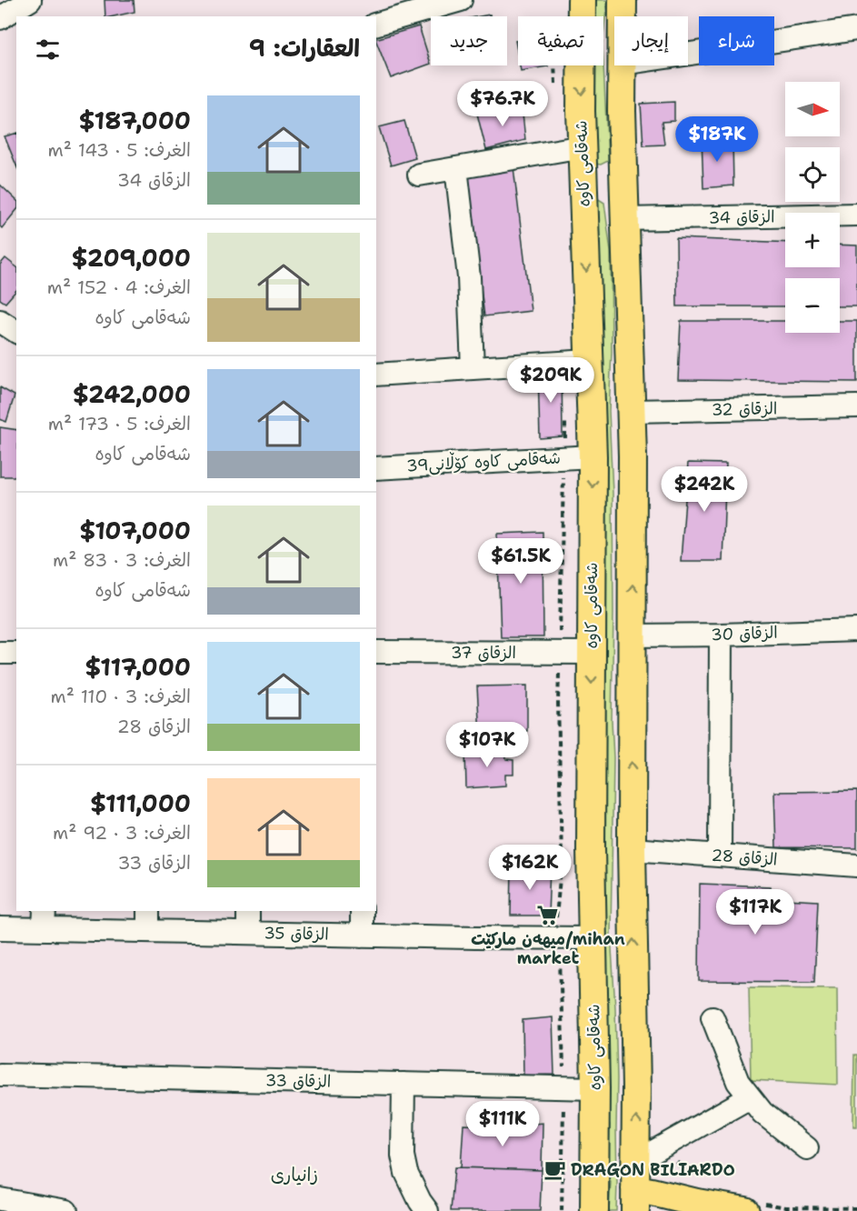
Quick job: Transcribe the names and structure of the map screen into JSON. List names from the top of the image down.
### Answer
{
  "streets": {
    "main road": ["شەقامی کاوە"],
    "street": [
      "الزقاق 34",
      "الزقاق 32",
      "شەقامی کاوە کۆڵانی39",
      "الزقاق 30",
      "الزقاق 37",
      "الزقاق 28",
      "الزقاق 35",
      "الزقاق 33"
    ]
  },
  "crossings": [
    ["شەقامی کاوە", "شەقامی کاوە کۆڵانی39"],
    ["شەقامی کاوە", "الزقاق 37"],
    ["شەقامی کاوە", "الزقاق 35"],
    ["شەقامی کاوە", "الزقاق 33"]
  ],
  "districts": ["زانیاری"],
  "places": {
    "supermarket": ["میهەن مارکێت/mihan market"],
    "cafe": ["DRAGON BILIARDO"]
  },
  "north": "right",
  "page": {
    "chip": [
      "شراء",
      "إيجار",
      "تصفية",
      "جديد"
    ],
    "heading": "العقارات: 9",
    "price": [
      "$76.7K",
      "$187K",
      "$209K",
      "$242K",
      "$61.5K",
      "$107K",
      "$162K",
      "$117K",
      "$111K"
    ],
    "map_buttons": ["+", "−"],
    "list": [
      {
        "name": "$187,000",
        "note": "الغرف: 5 · 143 m² · الزقاق 34"
      },
      {
        "name": "$209,000",
        "note": "الغرف: 4 · 152 m² · شەقامی کاوە"
      },
      {
        "name": "$242,000",
        "note": "الغرف: 5 · 173 m² · شەقامی کاوە"
      },
      {
        "name": "$107,000",
        "note": "الغرف: 3 · 83 m² · شەقامی کاوە"
      },
      {
        "name": "$117,000",
        "note": "الغرف: 3 · 110 m² · الزقاق 28"
      },
      {
        "name": "$111,000",
        "note": "الغرف: 3 · 92 m² · الزقاق 33"
      }
    ]
  }
}
